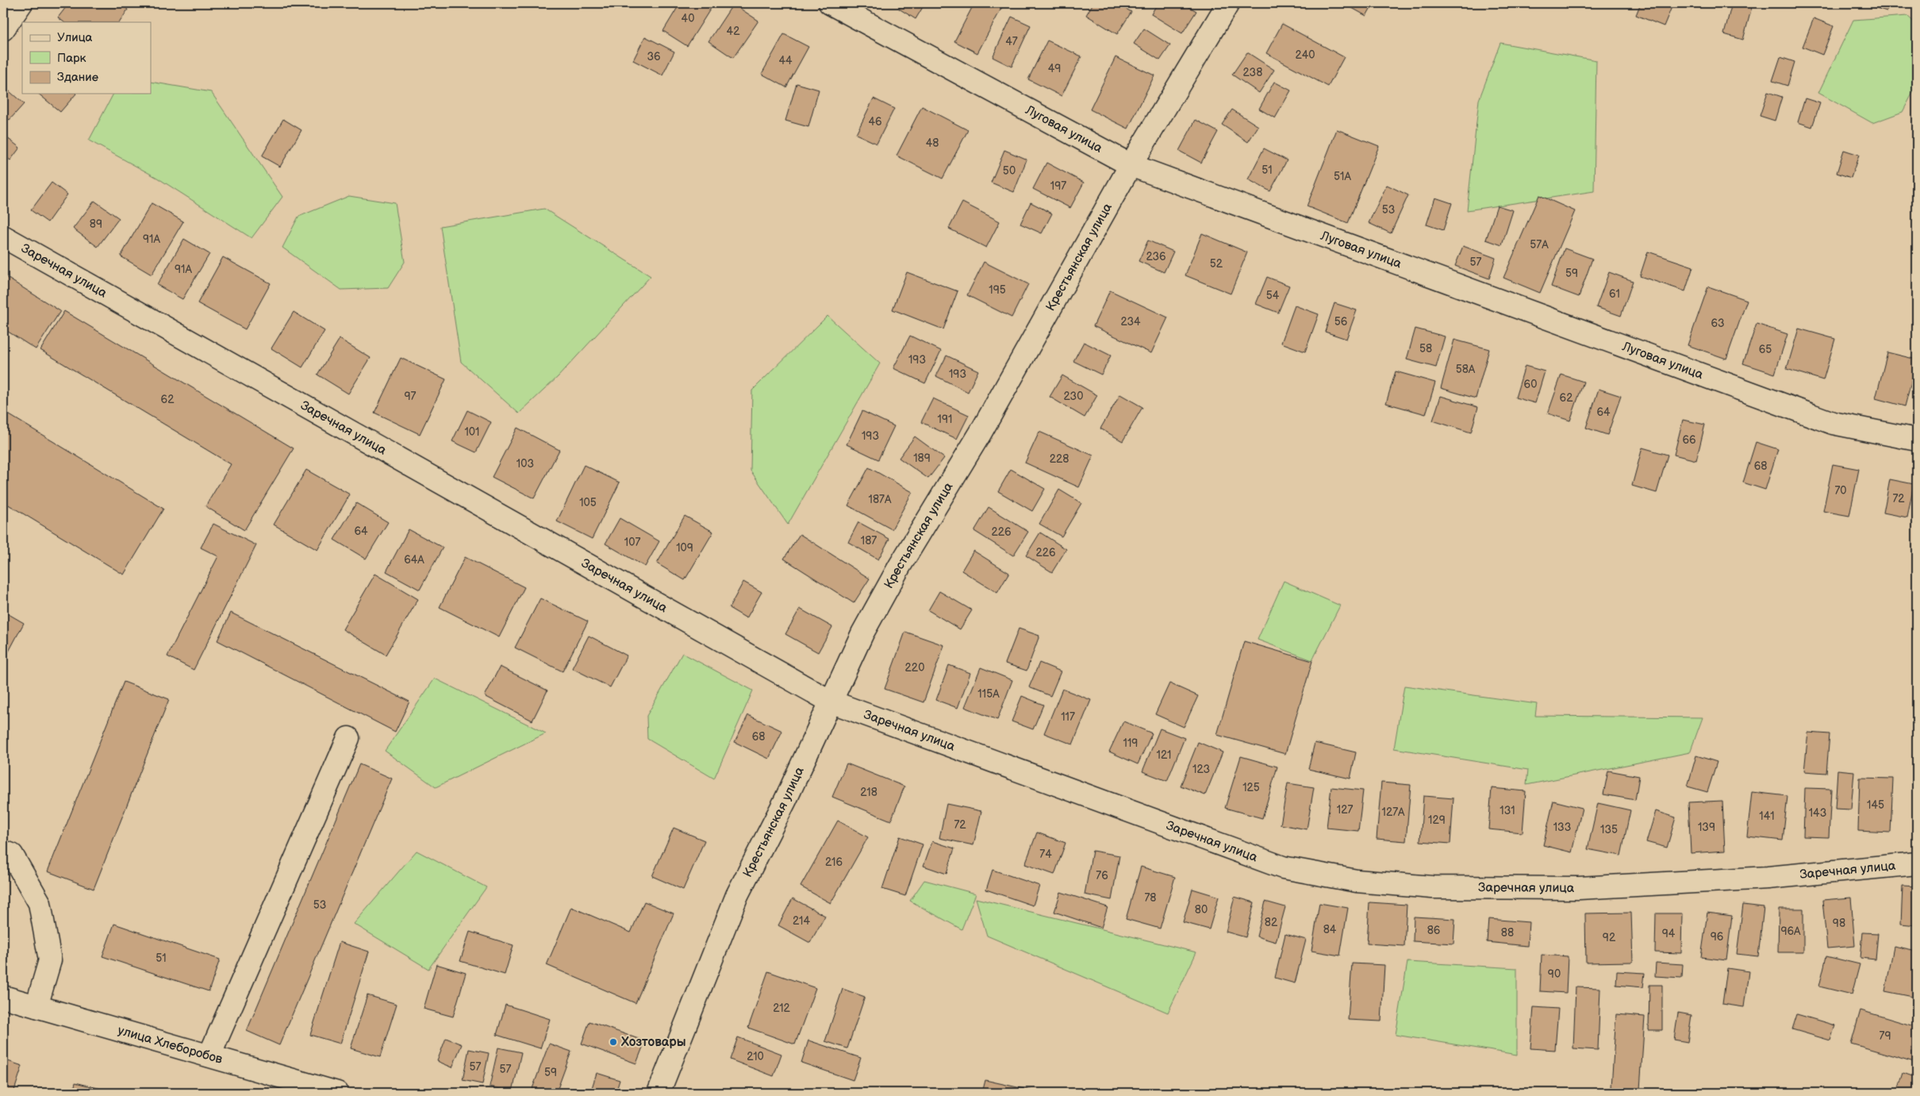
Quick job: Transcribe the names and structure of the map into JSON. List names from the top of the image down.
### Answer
{
  "streets": {
    "street": [
      "Луговая улица",
      "Крестьянская улица",
      "Заречная улица",
      "улица Хлеборобов"
    ]
  },
  "crossings": [
    ["Луговая улица", "Крестьянская улица"],
    ["Крестьянская улица", "Заречная улица"]
  ],
  "places": ["Хозтовары"],
  "house_numbers": [
    "40",
    "42",
    "47",
    "240",
    "36",
    "44",
    "49",
    "238",
    "46",
    "48",
    "51",
    "50",
    "51А",
    "197",
    "53",
    "89",
    "91А",
    "57А",
    "236",
    "57",
    "52",
    "91А",
    "59",
    "195",
    "61",
    "54",
    "234",
    "56",
    "63",
    "58",
    "65",
    "193",
    "58А",
    "193",
    "60",
    "97",
    "230",
    "62",
    "62",
    "64",
    "191",
    "101",
    "193",
    "66",
    "189",
    "228",
    "103",
    "68",
    "70",
    "72",
    "187А",
    "105",
    "64",
    "226",
    "187",
    "107",
    "109",
    "226",
    "64А",
    "220",
    "115А",
    "117",
    "68",
    "119",
    "121",
    "123",
    "125",
    "218",
    "145",
    "127",
    "131",
    "127А",
    "143",
    "141",
    "129",
    "72",
    "133",
    "139",
    "135",
    "74",
    "216",
    "76",
    "78",
    "53",
    "80",
    "214",
    "82",
    "98",
    "84",
    "86",
    "96А",
    "88",
    "94",
    "96",
    "92",
    "51",
    "90",
    "212",
    "79",
    "210",
    "57",
    "57",
    "59"
  ],
  "legend": ["Улица", "Парк", "Здание"]
}
